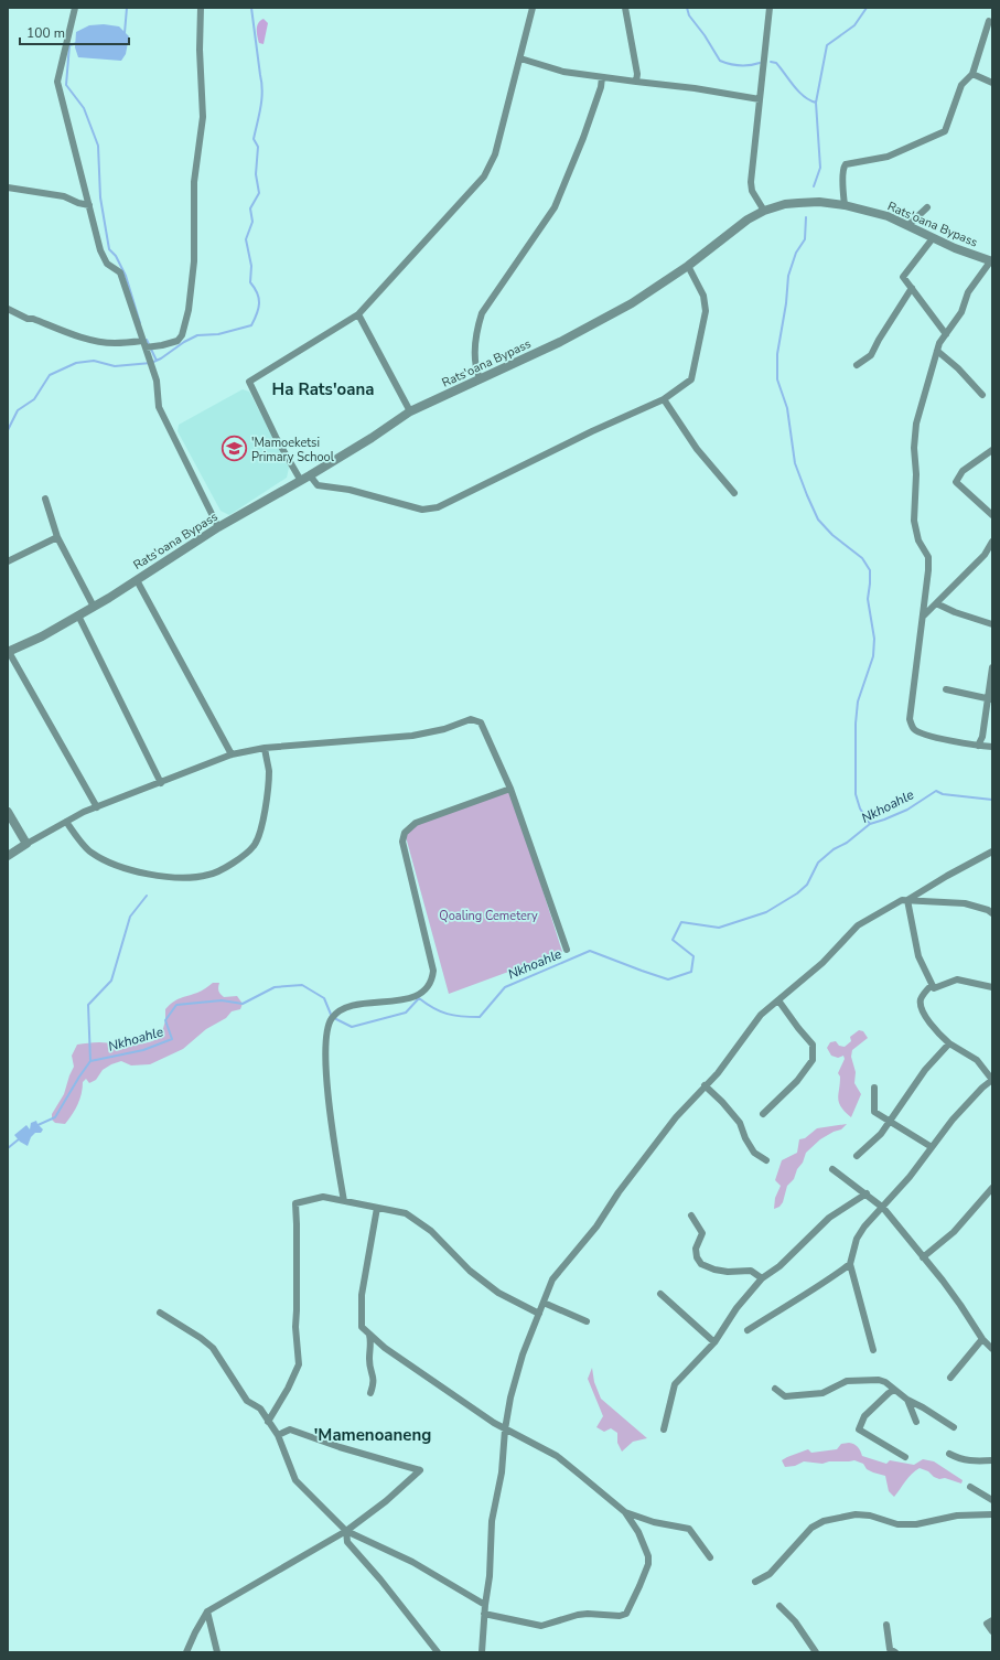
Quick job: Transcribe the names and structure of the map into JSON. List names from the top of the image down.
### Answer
{
  "streets": {
    "street": ["Rats'oana Bypass"]
  },
  "districts": ["Ha Rats'oana", "'Mamenoaneng"],
  "water": ["Nkhoahle"],
  "parks": ["Qoaling Cemetery"],
  "places": {
    "school or university": ["'Mamoeketsi Primary School"]
  },
  "scale_bar": "100 m"
}
